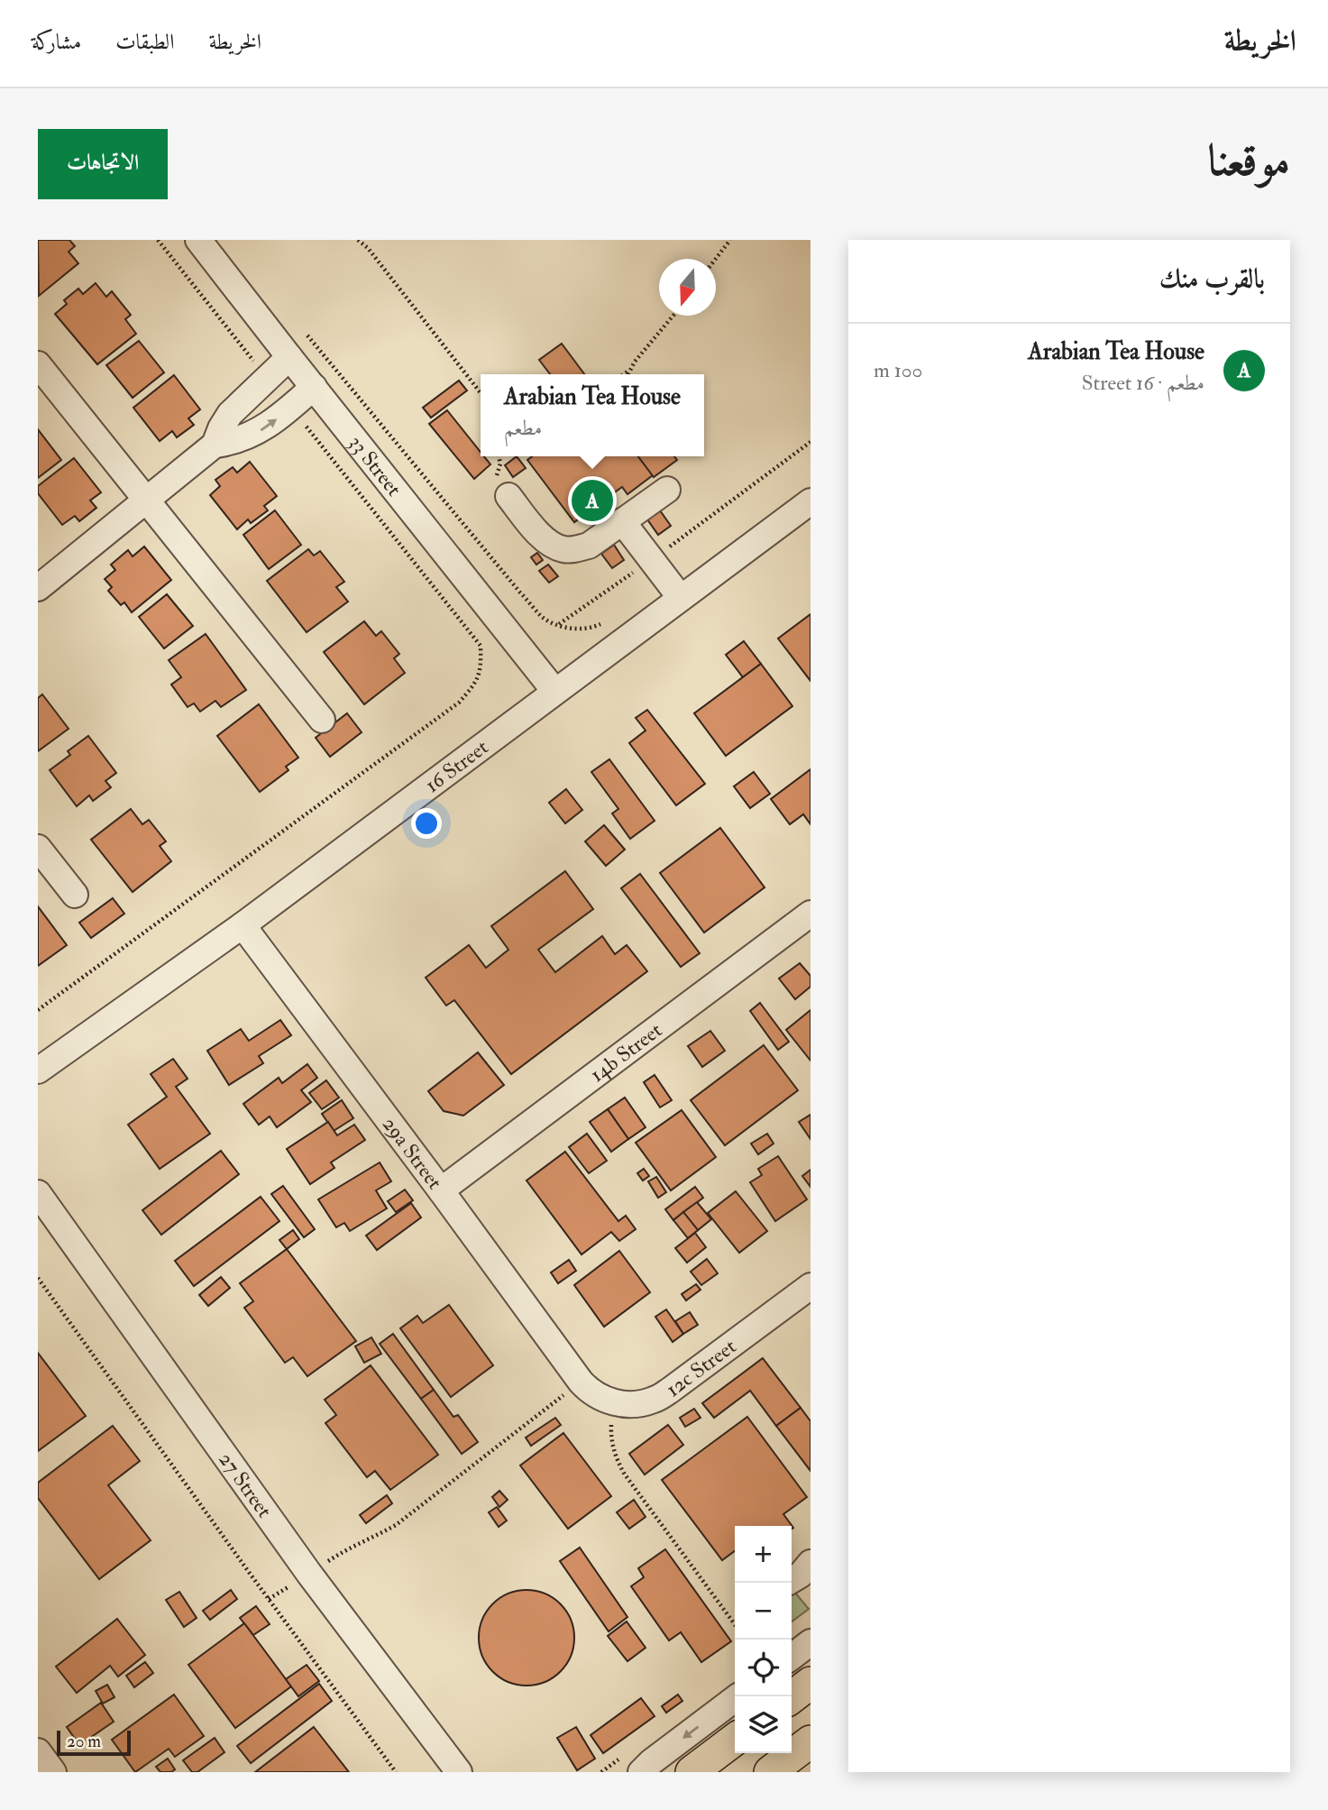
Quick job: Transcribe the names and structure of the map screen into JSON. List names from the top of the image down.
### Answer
{
  "streets": {
    "street": [
      "33 Street",
      "16 Street",
      "14b Street",
      "29a Street",
      "12c Street",
      "27 Street"
    ]
  },
  "crossings": [
    ["33 Street", "16 Street"],
    ["16 Street", "29a Street"],
    ["14b Street", "29a Street"],
    ["29a Street", "12c Street"]
  ],
  "scale_bar": "20 m",
  "north": "bottom",
  "page": {
    "header": "الخريطة",
    "nav": ["الخريطة", "الطبقات", "مشاركة"],
    "title": "موقعنا",
    "buttons": "الاتجاهات",
    "heading": "بالقرب منك",
    "list": [
      {
        "mark": "A",
        "name": "Arabian Tea House",
        "note": "مطعم · 16 Street",
        "value": "100 m"
      }
    ],
    "popup": ["Arabian Tea House", "مطعم"],
    "pins": "A",
    "map_buttons": ["+", "−"],
    "scale": "20 m"
  }
}
